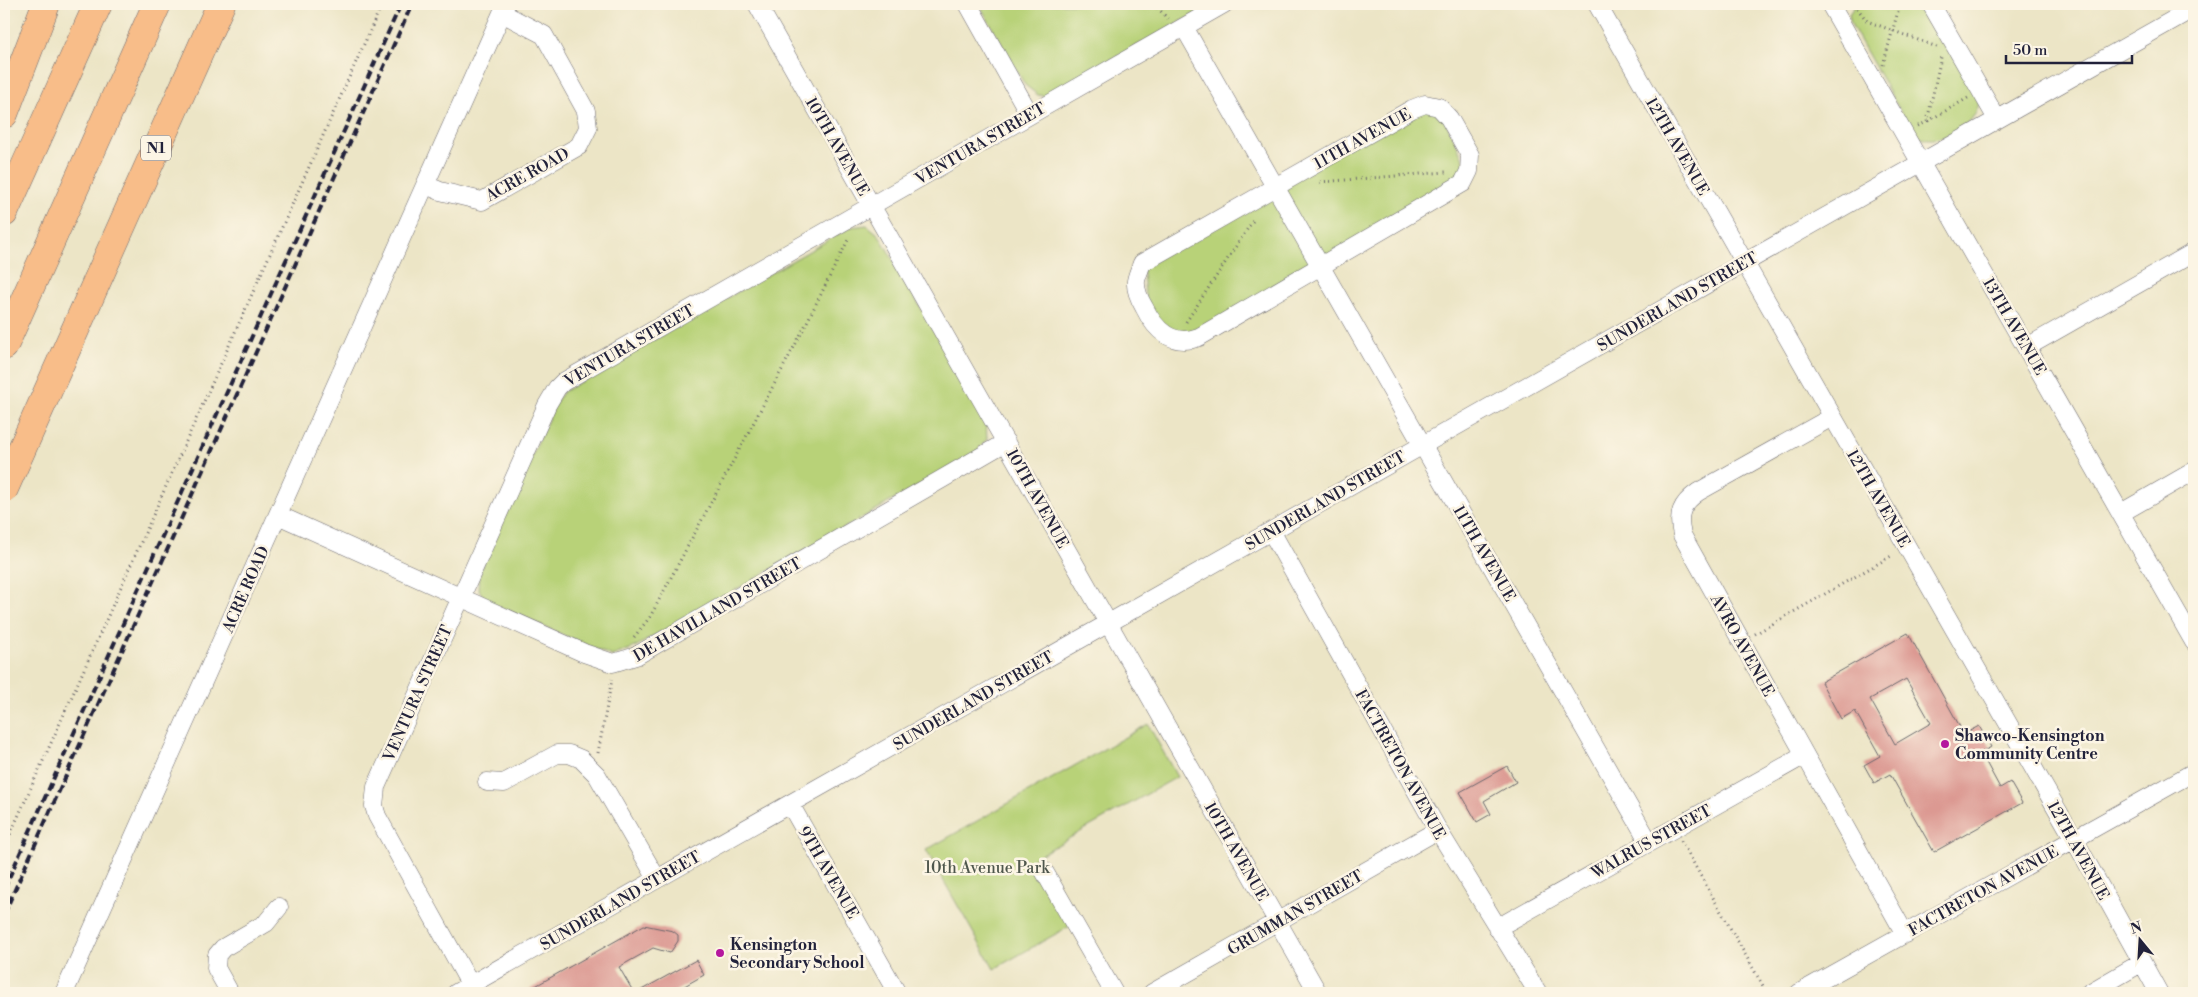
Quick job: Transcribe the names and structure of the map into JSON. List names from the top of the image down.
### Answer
{
  "streets": {
    "highway": ["N1"],
    "street": [
      "11TH AVENUE",
      "VENTURA STREET",
      "10TH AVENUE",
      "12TH AVENUE",
      "ACRE ROAD",
      "SUNDERLAND STREET",
      "13TH AVENUE",
      "DE HAVILLAND STREET",
      "AVRO AVENUE",
      "FACTRETON AVENUE",
      "WALRUS STREET",
      "9TH AVENUE",
      "GRUMMAN STREET"
    ]
  },
  "crossings": [
    ["11TH AVENUE", "VENTURA STREET"],
    ["11TH AVENUE", "SUNDERLAND STREET"],
    ["11TH AVENUE", "WALRUS STREET"],
    ["VENTURA STREET", "10TH AVENUE"],
    ["VENTURA STREET", "SUNDERLAND STREET"],
    ["VENTURA STREET", "DE HAVILLAND STREET"],
    ["10TH AVENUE", "SUNDERLAND STREET"],
    ["10TH AVENUE", "DE HAVILLAND STREET"],
    ["10TH AVENUE", "GRUMMAN STREET"],
    ["12TH AVENUE", "SUNDERLAND STREET"],
    ["12TH AVENUE", "AVRO AVENUE"],
    ["12TH AVENUE", "FACTRETON AVENUE"],
    ["ACRE ROAD", "DE HAVILLAND STREET"],
    ["SUNDERLAND STREET", "13TH AVENUE"],
    ["SUNDERLAND STREET", "FACTRETON AVENUE"],
    ["SUNDERLAND STREET", "9TH AVENUE"],
    ["AVRO AVENUE", "FACTRETON AVENUE"],
    ["AVRO AVENUE", "WALRUS STREET"],
    ["FACTRETON AVENUE", "WALRUS STREET"],
    ["FACTRETON AVENUE", "GRUMMAN STREET"]
  ],
  "parks": ["10th Avenue Park"],
  "places": ["Shawco-Kensington Community Centre", "Kensington Secondary School"],
  "scale_bar": "50 m",
  "north": "top"
}
